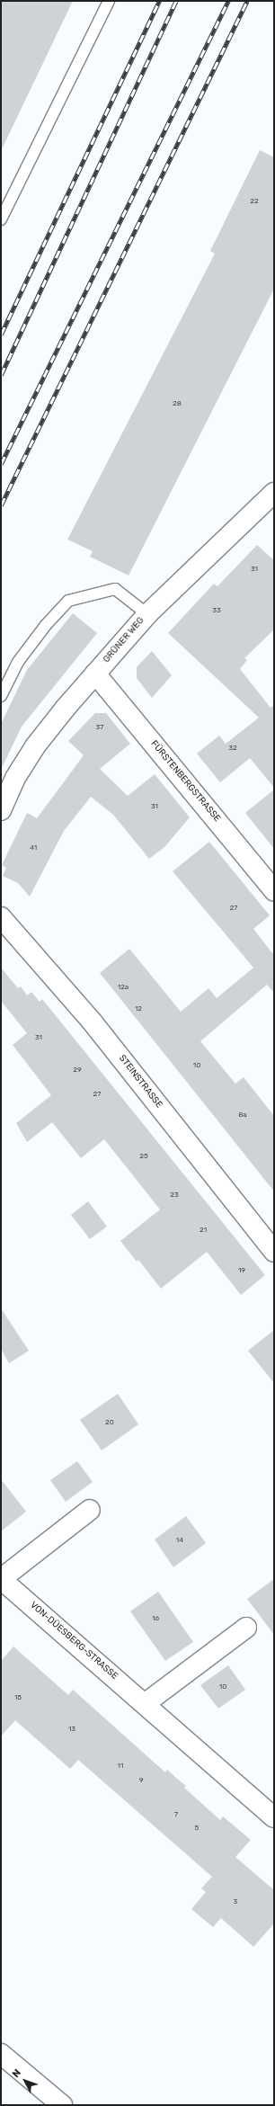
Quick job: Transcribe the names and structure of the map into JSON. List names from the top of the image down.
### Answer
{
  "streets": {
    "street": [
      "GRÜNER WEG",
      "FÜRSTENBERGSTRASSE",
      "STEINSTRASSE",
      "VON-DÜESBERG-STRASSE"
    ]
  },
  "crossings": [
    ["GRÜNER WEG", "FÜRSTENBERGSTRASSE"]
  ],
  "house_numbers": [
    "22",
    "28",
    "31",
    "33",
    "37",
    "32",
    "31",
    "41",
    "27",
    "12a",
    "12",
    "31",
    "10",
    "29",
    "27",
    "8a",
    "25",
    "23",
    "21",
    "19",
    "20",
    "14",
    "16",
    "10",
    "15",
    "13",
    "11",
    "9",
    "7",
    "5",
    "3"
  ],
  "north": "top left"
}
